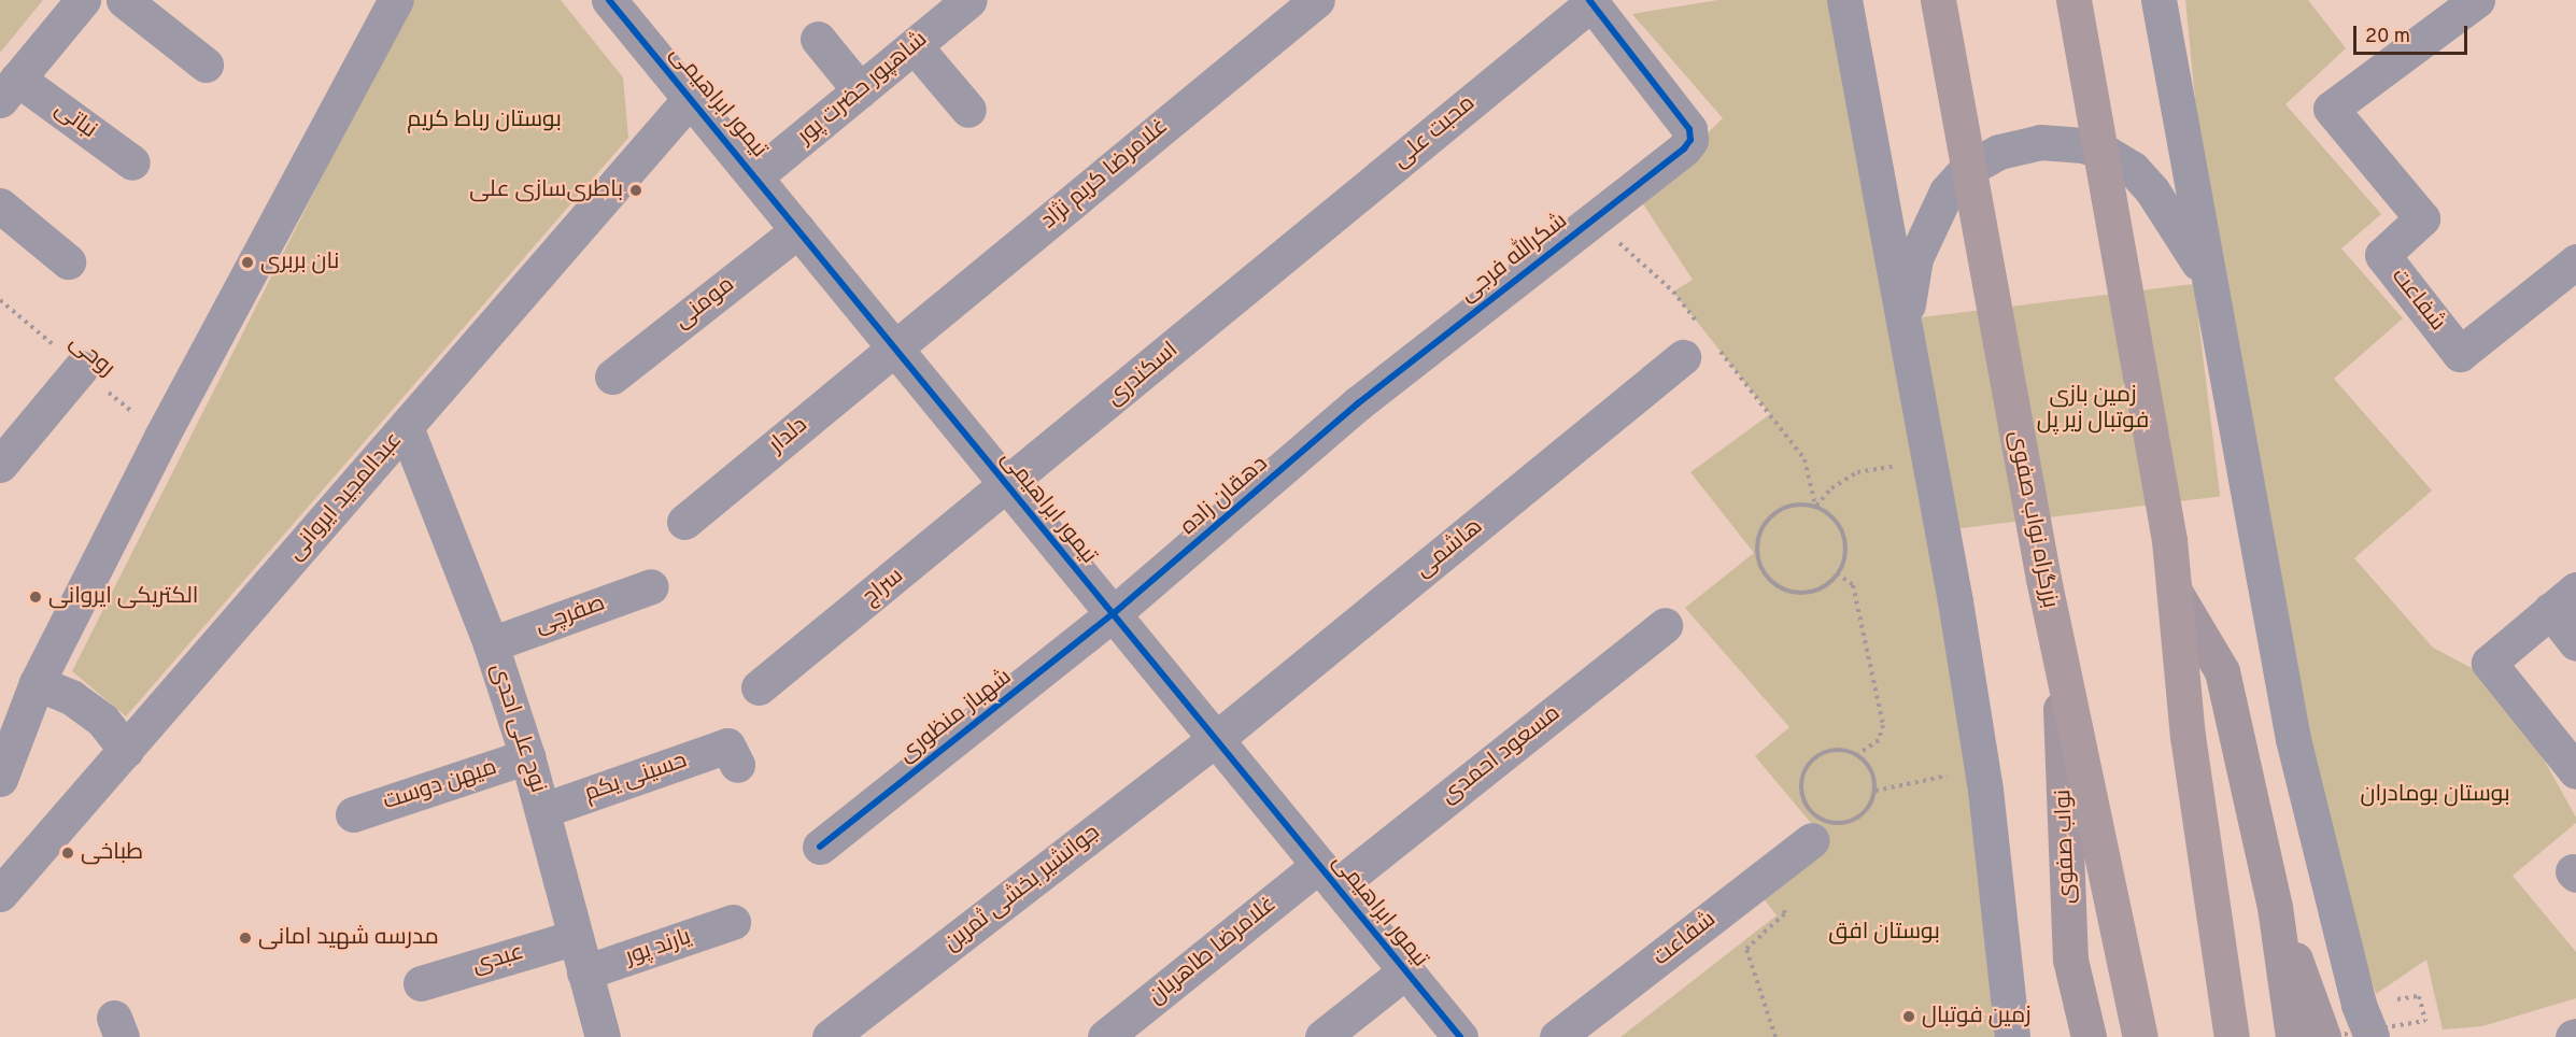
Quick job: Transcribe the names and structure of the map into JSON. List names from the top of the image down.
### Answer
{
  "streets": {
    "highway": ["بزرگراه نواب صفوی"],
    "main road": ["نواب صفوی"],
    "street": [
      "شاهپور حضرت پور",
      "تیمور ابراهیمی",
      "نباتی",
      "محبت علی",
      "غلامرضا کریم نژاد",
      "شکرالله فرجی",
      "شفاعت",
      "مومنی",
      "اسکندری",
      "دلدار",
      "دهقان زاده",
      "عبدالمجید ایروانی",
      "هاشمی",
      "سراج",
      "صفرچی",
      "شهباز منظوری",
      "نوح علی احدی",
      "مسعود احمدی",
      "حسینی یکم",
      "میهن دوست",
      "جوانشیر بخشی ثمرین",
      "یارند پور",
      "غلامرضا طاهریان",
      "عبدی"
    ],
    "path": ["روحی"]
  },
  "crossings": [
    ["شاهپور حضرت پور", "تیمور ابراهیمی"],
    ["تیمور ابراهیمی", "غلامرضا کریم نژاد"],
    ["تیمور ابراهیمی", "مومنی"],
    ["تیمور ابراهیمی", "اسکندری"],
    ["تیمور ابراهیمی", "دلدار"],
    ["تیمور ابراهیمی", "دهقان زاده"],
    ["تیمور ابراهیمی", "عبدالمجید ایروانی"],
    ["تیمور ابراهیمی", "هاشمی"],
    ["تیمور ابراهیمی", "سراج"],
    ["تیمور ابراهیمی", "شهباز منظوری"],
    ["تیمور ابراهیمی", "مسعود احمدی"],
    ["تیمور ابراهیمی", "جوانشیر بخشی ثمرین"],
    ["تیمور ابراهیمی", "غلامرضا طاهریان"],
    ["محبت علی", "شکرالله فرجی"],
    ["محبت علی", "اسکندری"],
    ["غلامرضا کریم نژاد", "دلدار"],
    ["شکرالله فرجی", "دهقان زاده"],
    ["اسکندری", "سراج"],
    ["دهقان زاده", "شهباز منظوری"],
    ["عبدالمجید ایروانی", "نوح علی احدی"],
    ["بزرگراه نواب صفوی", "نواب صفوی"],
    ["هاشمی", "جوانشیر بخشی ثمرین"],
    ["صفرچی", "نوح علی احدی"],
    ["نوح علی احدی", "حسینی یکم"],
    ["نوح علی احدی", "میهن دوست"],
    ["نوح علی احدی", "یارند پور"],
    ["نوح علی احدی", "عبدی"],
    ["مسعود احمدی", "غلامرضا طاهریان"]
  ],
  "parks": [
    "بوستان رباط کریم",
    "زمین بازی فوتبال زیر پل",
    "بوستان بومادران",
    "بوستان افق"
  ],
  "places": [
    "باطری‌سازی علی",
    "نان بربری",
    "الکتریکی ایروانی",
    "طباخی",
    "مدرسه شهید امانی",
    "زمین فوتبال"
  ],
  "scale_bar": "20 m"
}
